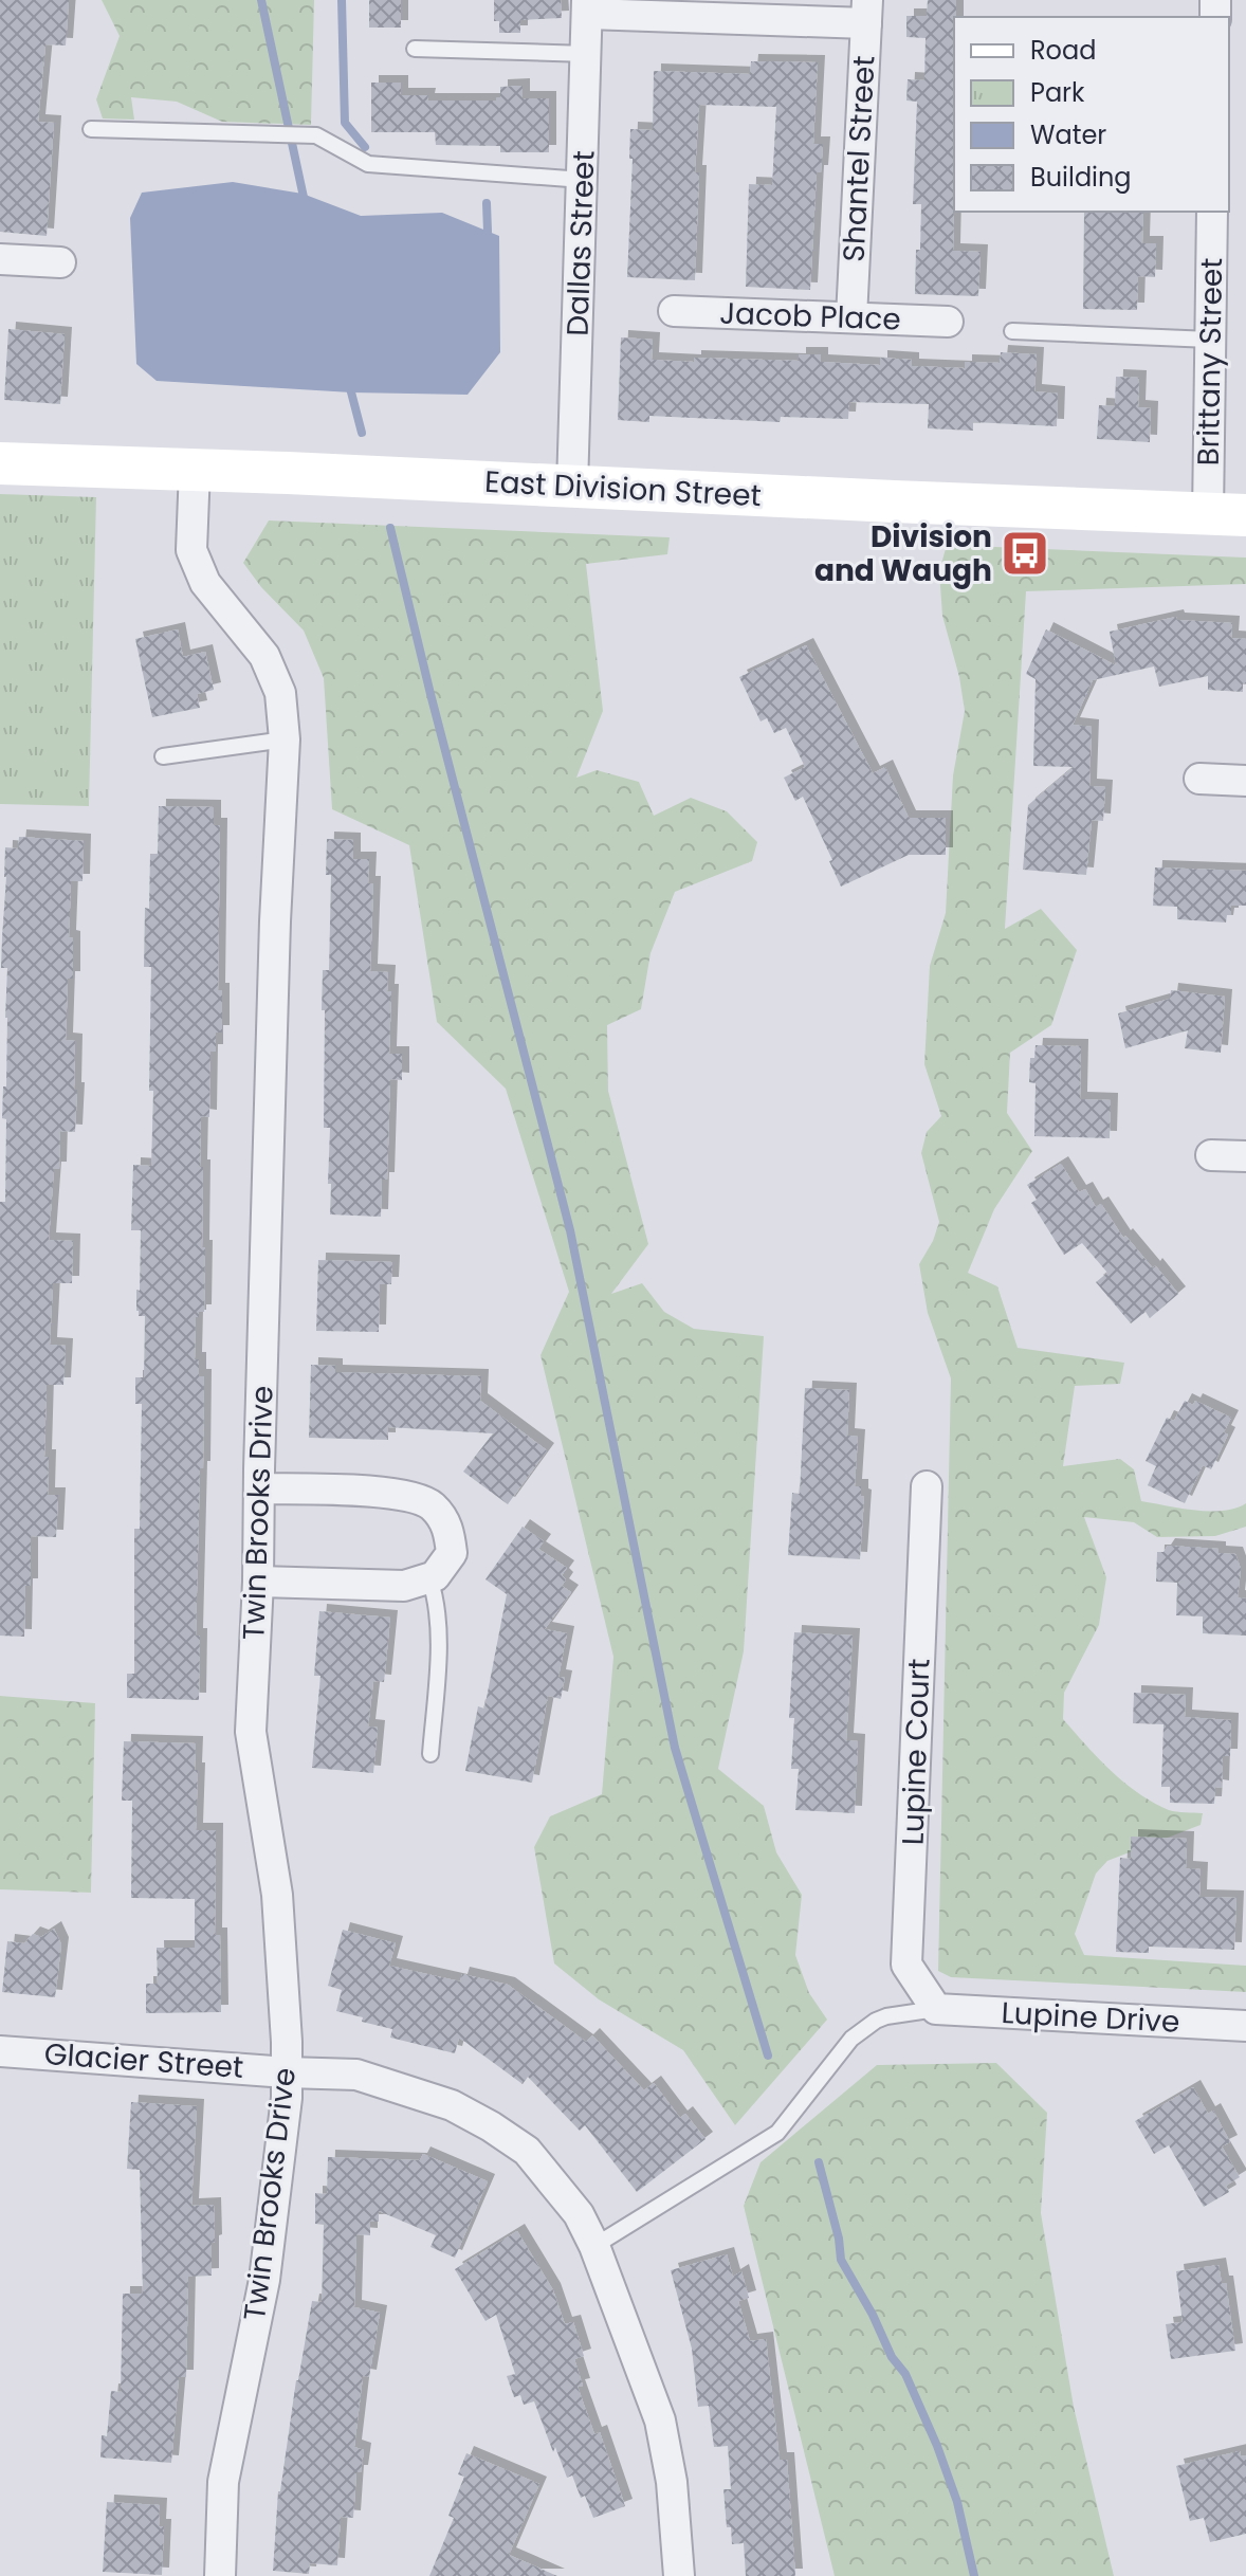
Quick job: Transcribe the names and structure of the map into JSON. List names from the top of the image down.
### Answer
{
  "streets": {
    "street": [
      "Shantel Street",
      "Dallas Street",
      "Jacob Place",
      "Brittany Street",
      "East Division Street",
      "Twin Brooks Drive",
      "Lupine Court",
      "Lupine Drive",
      "Glacier Street"
    ]
  },
  "crossings": [
    ["Shantel Street", "Jacob Place"],
    ["Dallas Street", "East Division Street"],
    ["Brittany Street", "East Division Street"],
    ["East Division Street", "Twin Brooks Drive"],
    ["Twin Brooks Drive", "Glacier Street"],
    ["Lupine Court", "Lupine Drive"]
  ],
  "places": {
    "bus stop": ["Division and Waugh"]
  },
  "legend": [
    "Road",
    "Park",
    "Water",
    "Building"
  ]
}
